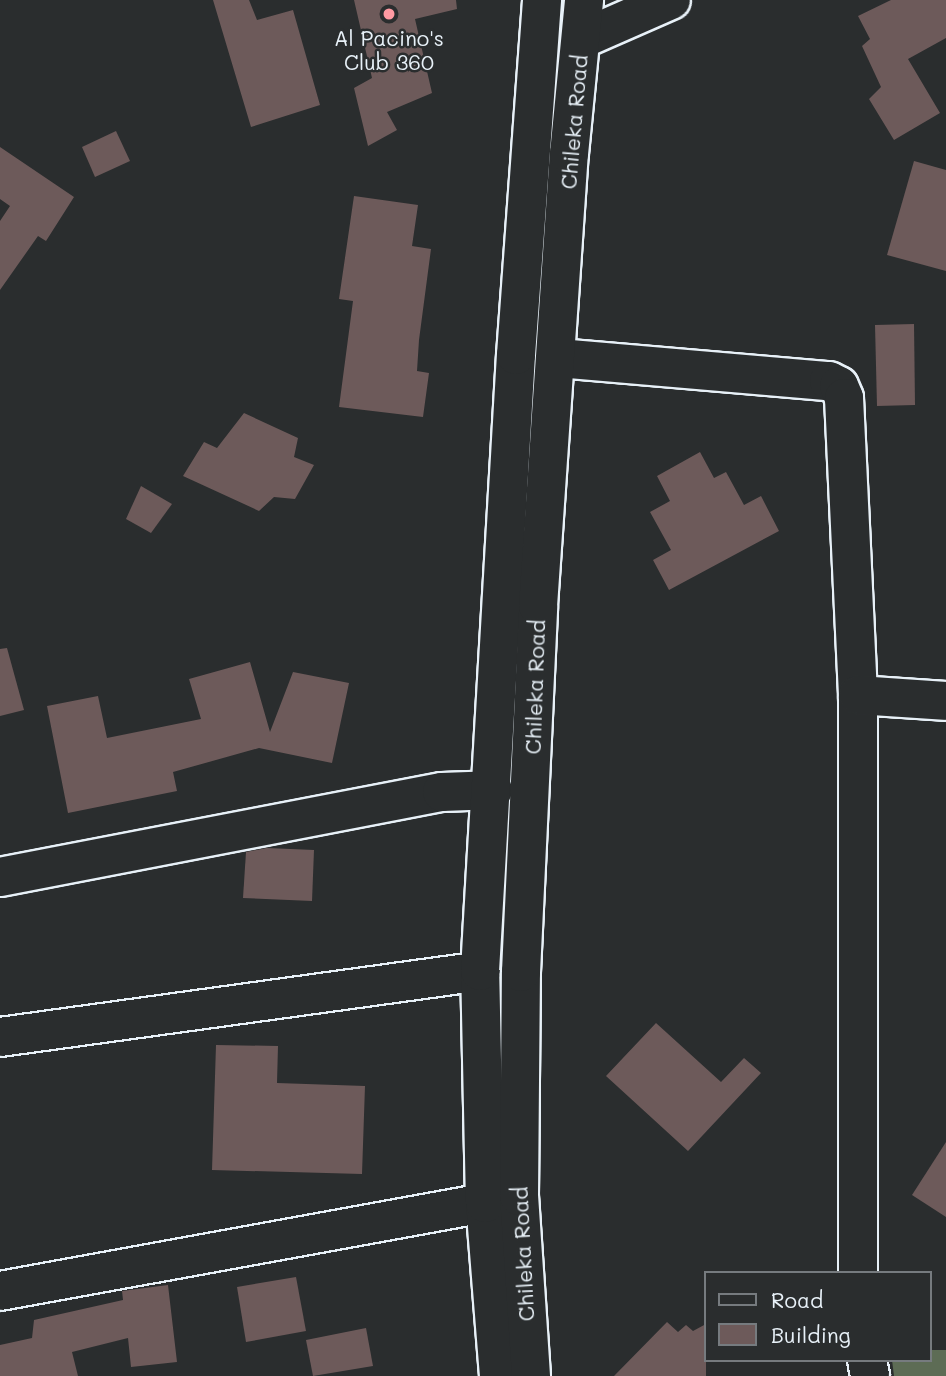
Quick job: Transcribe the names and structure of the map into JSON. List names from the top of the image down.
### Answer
{
  "streets": {
    "main road": ["Chileka Road"]
  },
  "places": ["Al Pacino's Club 360"],
  "legend": ["Road", "Building"]
}
